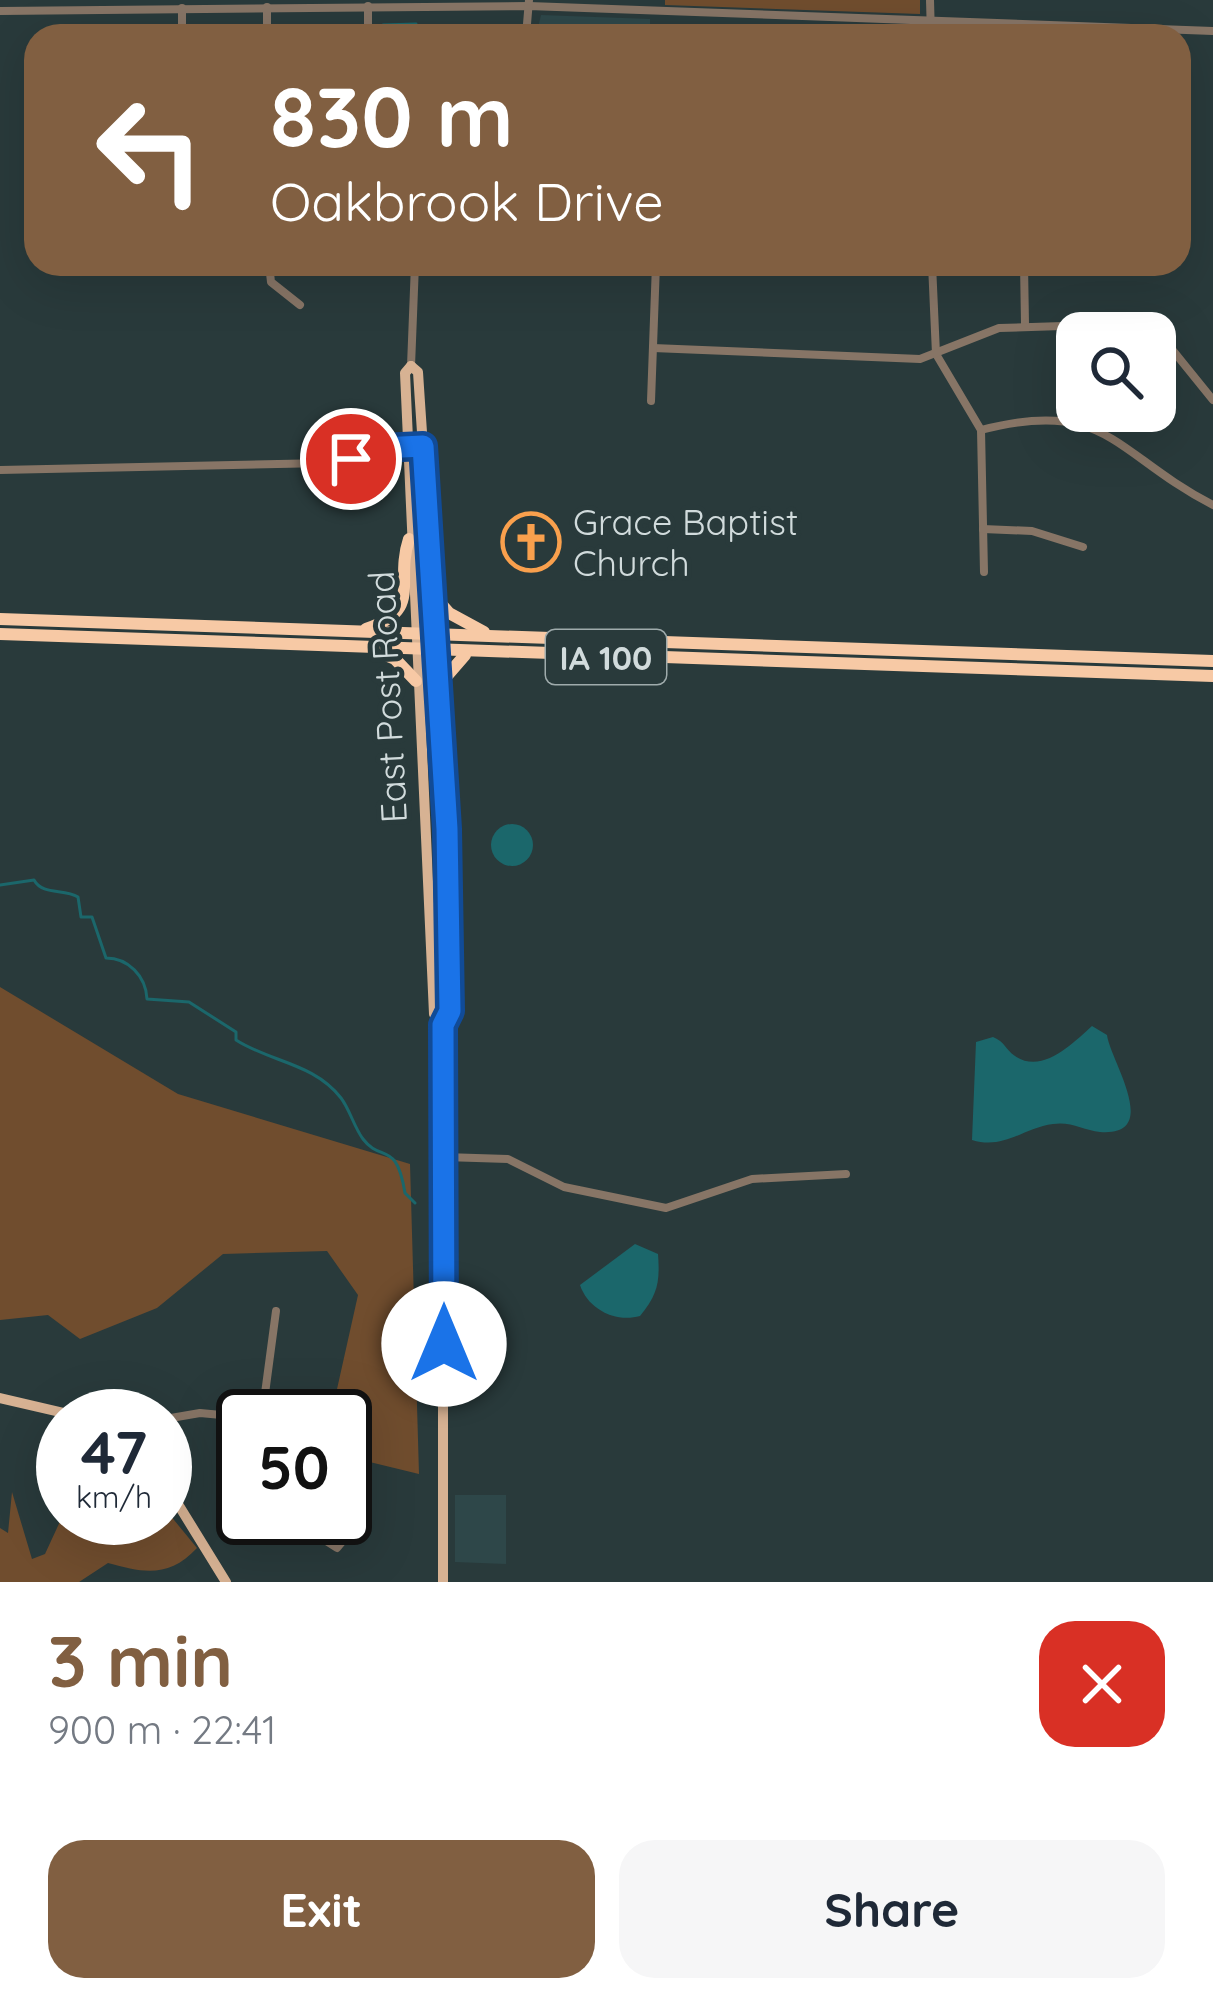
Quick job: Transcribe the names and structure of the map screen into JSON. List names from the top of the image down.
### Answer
{
  "streets": {
    "highway": ["IA 100"],
    "main road": ["East Post Road"]
  },
  "crossings": [
    ["IA 100", "East Post Road"]
  ],
  "places": {
    "church": ["Grace Baptist Church"]
  },
  "page": {
    "turn": ["830 m", "Oakbrook Drive"],
    "speed": "47 km/h",
    "limit": "50",
    "heading": ["3 min", "900 m · 22:41"],
    "buttons": ["Exit", "Share"]
  }
}
